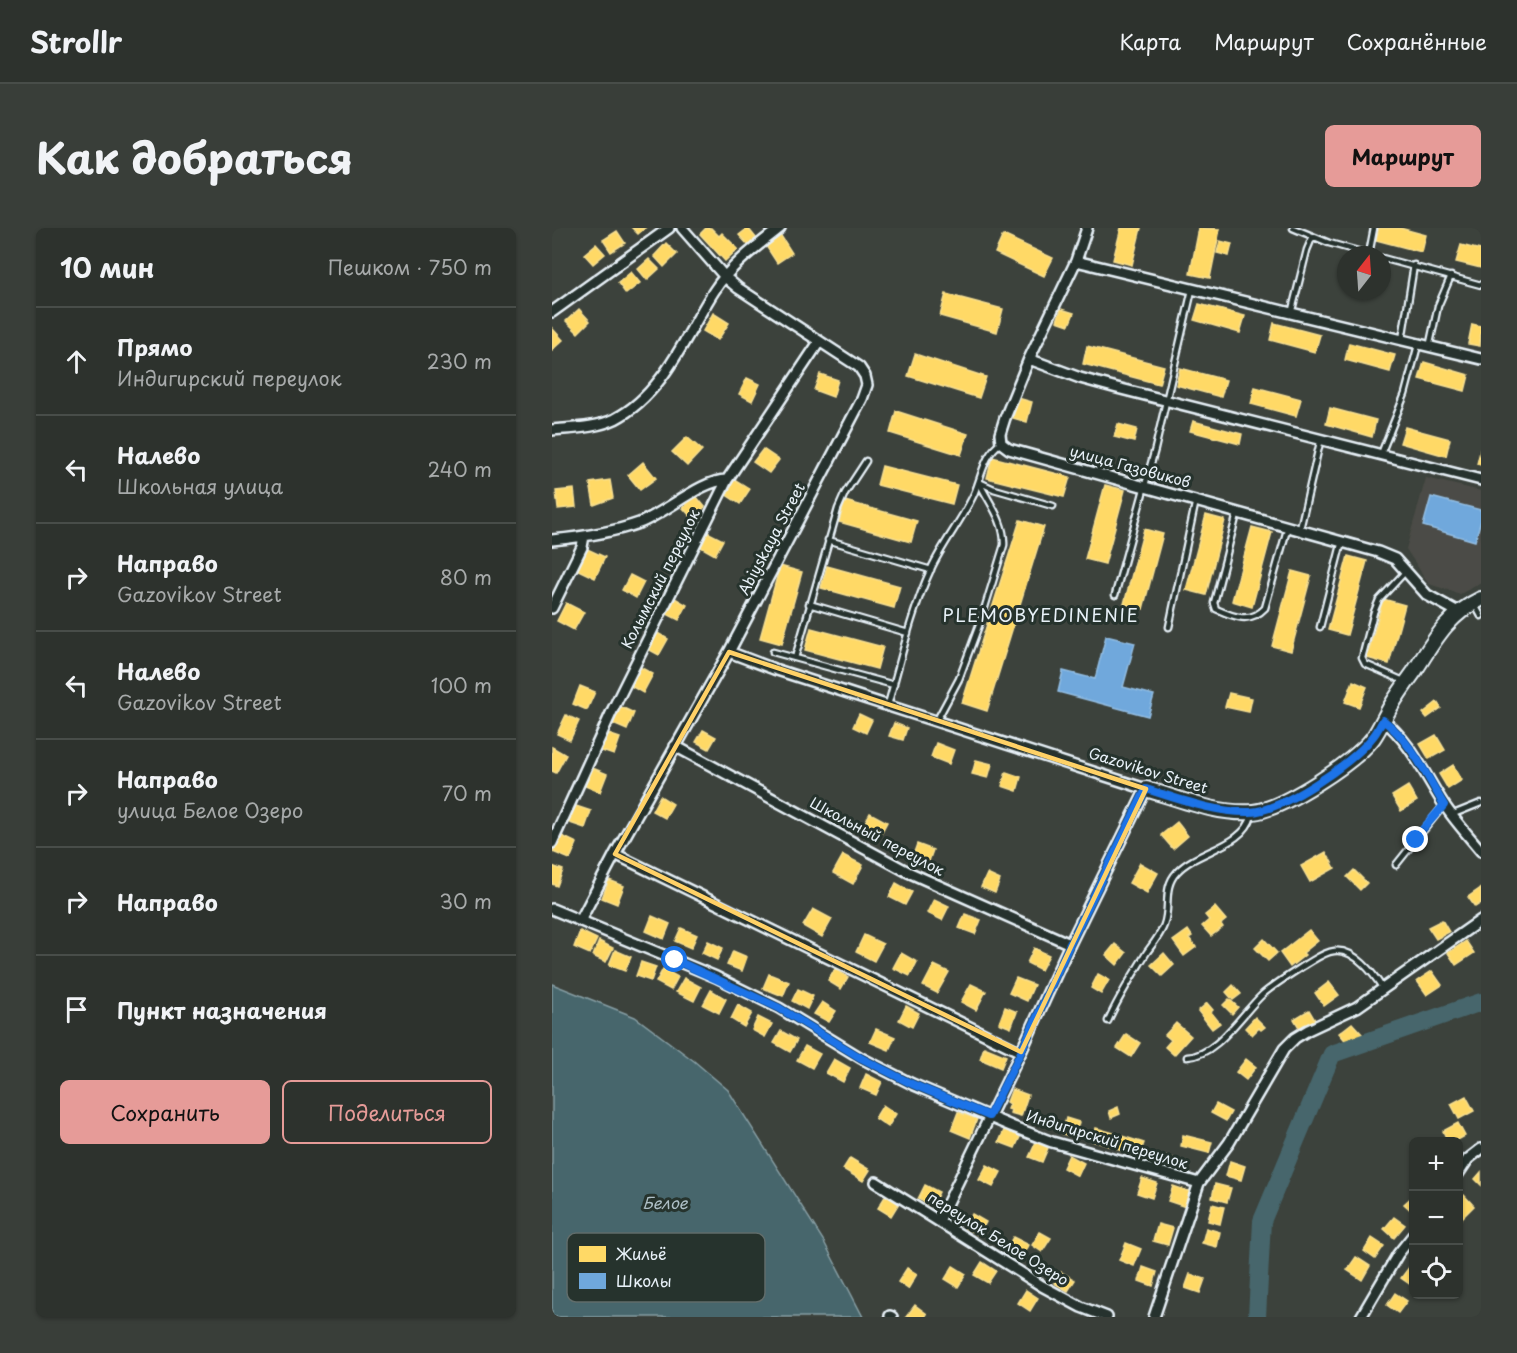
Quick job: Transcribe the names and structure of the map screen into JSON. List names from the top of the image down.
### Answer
{
  "streets": {
    "street": [
      "улица Газовиков",
      "Abiyskaya Street",
      "Колымский переулок",
      "Gazovikov Street",
      "Школьный переулок",
      "Индигирский переулок",
      "переулок Белое Озеро"
    ]
  },
  "crossings": [
    ["улица Газовиков", "Gazovikov Street"],
    ["Abiyskaya Street", "Колымский переулок"],
    ["Abiyskaya Street", "Gazovikov Street"],
    ["Abiyskaya Street", "Школьный переулок"],
    ["Abiyskaya Street", "Индигирский переулок"]
  ],
  "districts": ["PLEMOBYEDINENIE"],
  "water": ["Белое"],
  "legend": ["Жильё", "Школы"],
  "north": "top",
  "page": {
    "header": "Strollr",
    "nav": ["Карта", "Маршрут", "Сохранённые"],
    "title": "Как добраться",
    "buttons": [
      "Маршрут",
      ["Сохранить", "Поделиться"]
    ],
    "heading": ["10 мин", "Пешком · 750 m"],
    "list": [
      ["Прямо", "Индигирский переулок", "230 m"],
      ["Налево", "Школьная улица", "240 m"],
      ["Направо", "Gazovikov Street", "80 m"],
      ["Налево", "Gazovikov Street", "100 m"],
      ["Направо", "улица Белое Озеро", "70 m"],
      ["Направо", "30 m"],
      "Пункт назначения"
    ],
    "map_buttons": ["+", "−"]
  }
}
